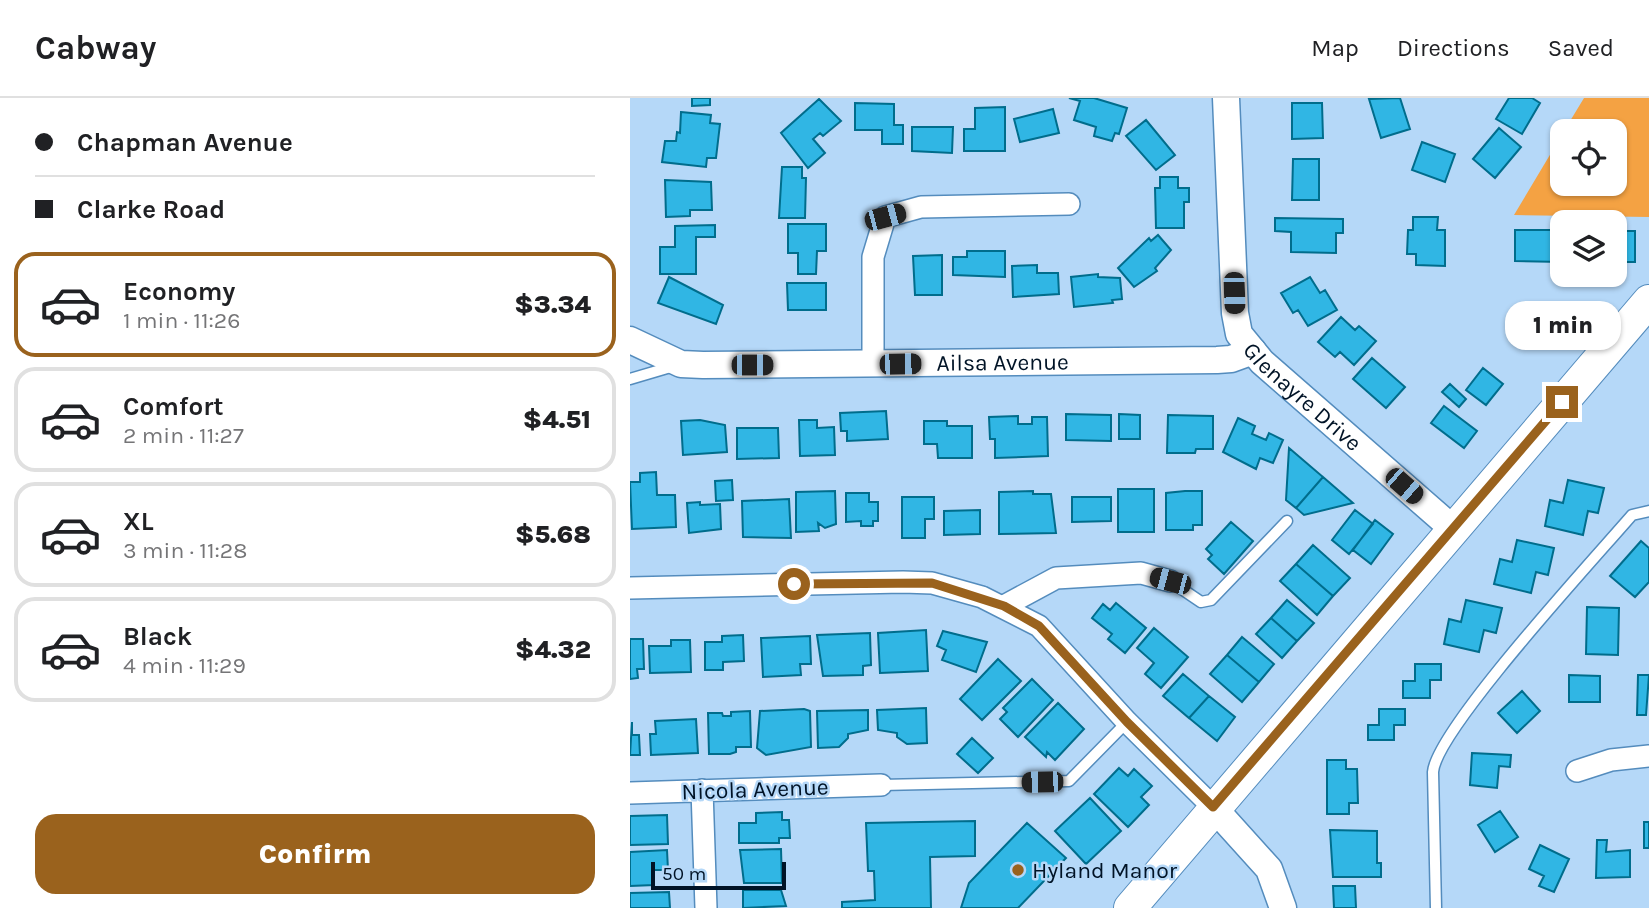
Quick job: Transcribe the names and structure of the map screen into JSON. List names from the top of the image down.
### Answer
{
  "streets": {
    "street": ["Ailsa Avenue", "Glenayre Drive", "Nicola Avenue"]
  },
  "crossings": [
    ["Ailsa Avenue", "Glenayre Drive"]
  ],
  "places": ["Hyland Manor"],
  "scale_bar": "50 m",
  "page": {
    "header": "Cabway",
    "nav": ["Map", "Directions", "Saved"],
    "banner": ["Chapman Avenue", "Clarke Road"],
    "list": [
      {
        "name": "Economy",
        "note": "1 min · 11:26",
        "value": "$3.34"
      },
      {
        "name": "Comfort",
        "note": "2 min · 11:27",
        "value": "$4.51"
      },
      {
        "name": "XL",
        "note": "3 min · 11:28",
        "value": "$5.68"
      },
      {
        "name": "Black",
        "note": "4 min · 11:29",
        "value": "$4.32"
      }
    ],
    "bubble": "1 min",
    "buttons": "Confirm",
    "scale": "50 m"
  }
}
